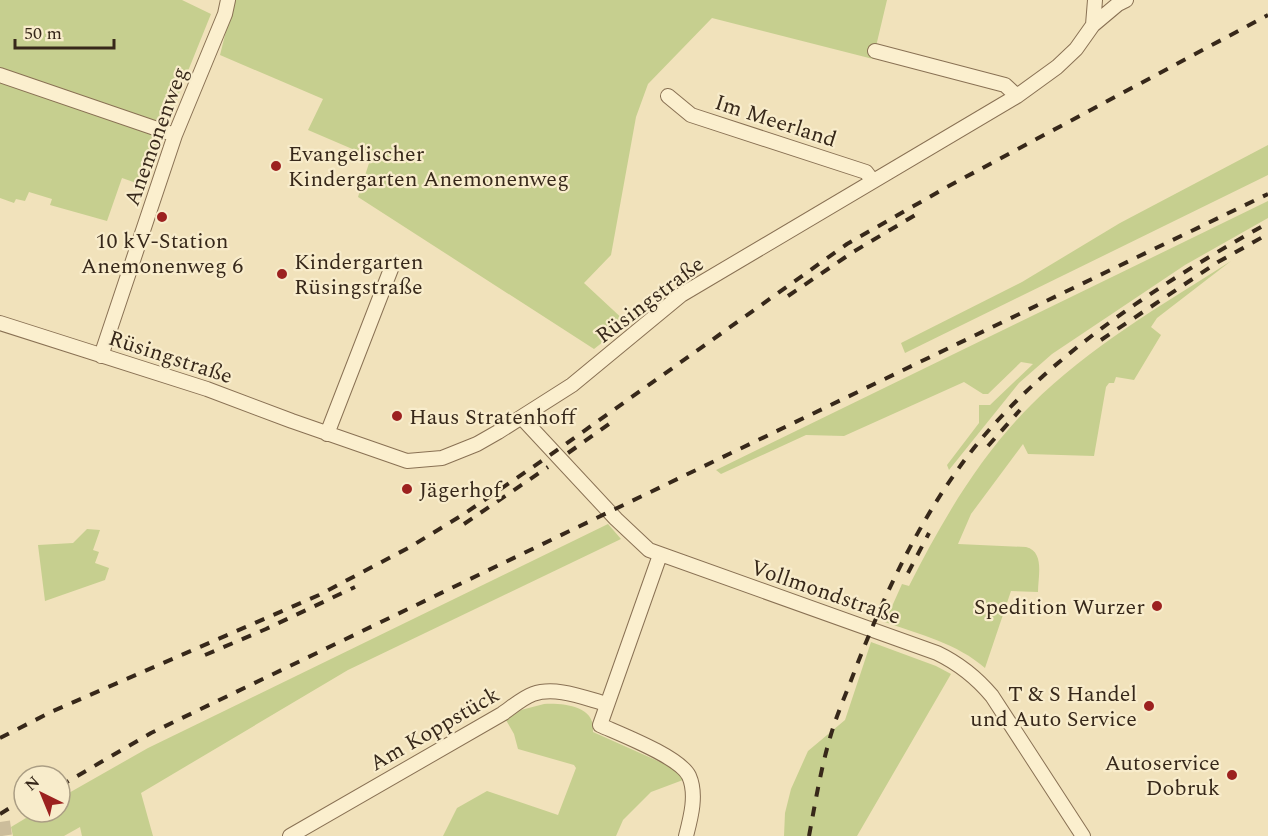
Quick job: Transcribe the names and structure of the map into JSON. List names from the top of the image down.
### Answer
{
  "streets": {
    "street": [
      "Im Meerland",
      "Anemonenweg",
      "Rüsingstraße",
      "Vollmondstraße",
      "Am Koppstück"
    ]
  },
  "crossings": [
    ["Im Meerland", "Rüsingstraße"],
    ["Anemonenweg", "Rüsingstraße"],
    ["Rüsingstraße", "Vollmondstraße"]
  ],
  "places": [
    "Evangelischer Kindergarten Anemonenweg",
    "10 kV-Station Anemonenweg 6",
    "Kindergarten Rüsingstraße",
    "Haus Stratenhoff",
    "Jägerhof",
    "Spedition Wurzer",
    "T & S Handel und Auto Service",
    "Autoservice Dobruk"
  ],
  "scale_bar": "50 m",
  "north": "top left"
}
